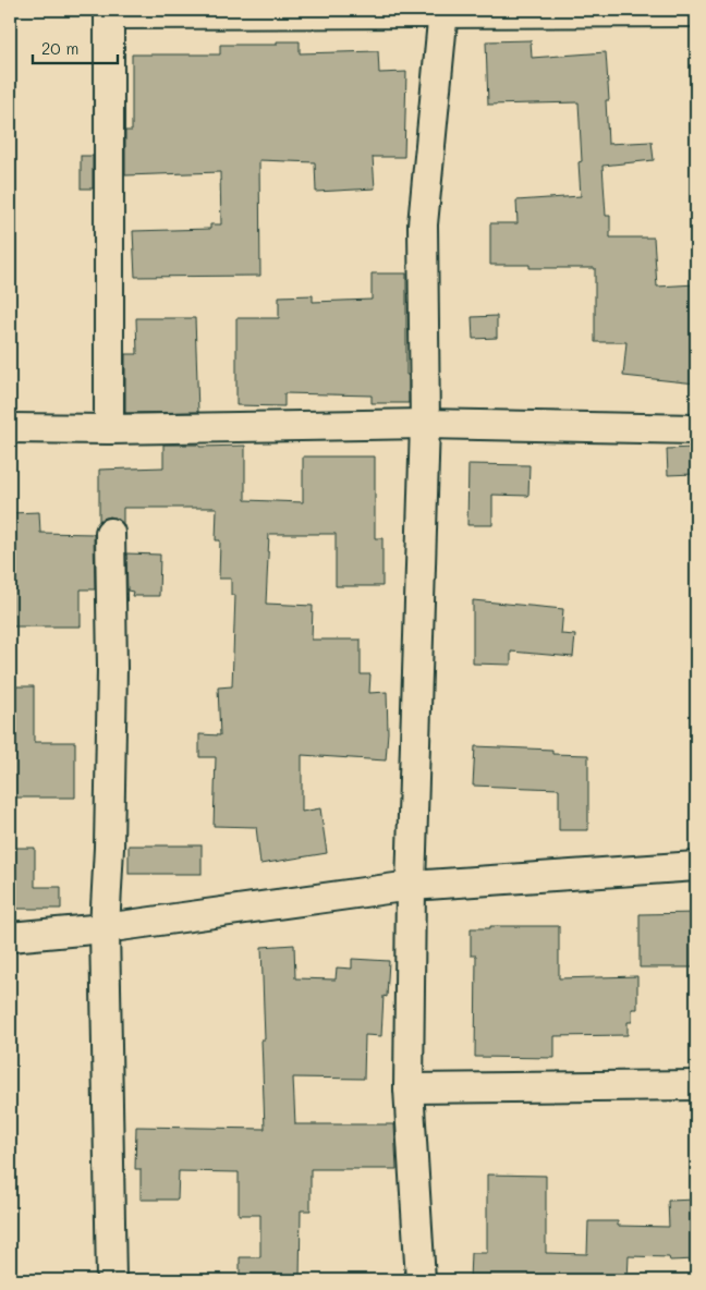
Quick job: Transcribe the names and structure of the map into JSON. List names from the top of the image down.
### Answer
{
  "scale_bar": "20 m"
}
